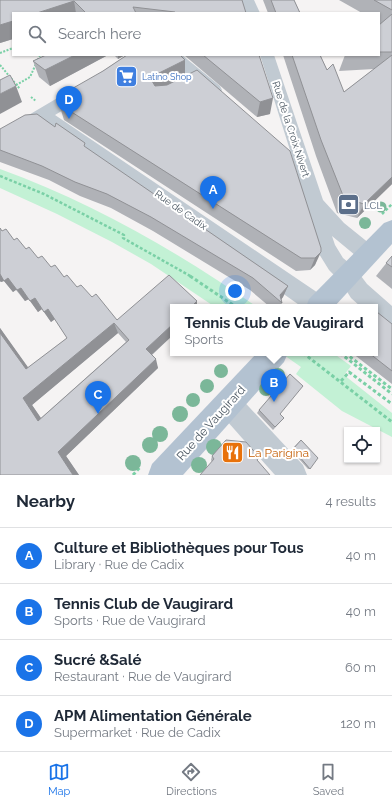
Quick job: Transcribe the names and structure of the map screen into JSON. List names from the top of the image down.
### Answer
{
  "streets": {
    "main road": ["Rue de Vaugirard"],
    "street": ["Rue de la Croix Nivert", "Rue de Cadix"]
  },
  "places": {
    "supermarket": ["Latino Shop"],
    "bank": ["LCL"],
    "restaurant": ["La Parigina"]
  },
  "page": {
    "search": "Search here",
    "pins": [
      "D",
      "A",
      "B",
      "C"
    ],
    "popup": ["Tennis Club de Vaugirard", "Sports"],
    "heading": ["Nearby", "4 results"],
    "list": [
      {
        "mark": "A",
        "name": "Culture et Bibliothèques pour Tous",
        "note": "Library · Rue de Cadix",
        "value": "40 m"
      },
      {
        "mark": "B",
        "name": "Tennis Club de Vaugirard",
        "note": "Sports · Rue de Vaugirard",
        "value": "40 m"
      },
      {
        "mark": "C",
        "name": "Sucré &Salé",
        "note": "Restaurant · Rue de Vaugirard",
        "value": "60 m"
      },
      {
        "mark": "D",
        "name": "APM Alimentation Générale",
        "note": "Supermarket · Rue de Cadix",
        "value": "120 m"
      }
    ],
    "nav": ["Map", "Directions", "Saved"]
  }
}
